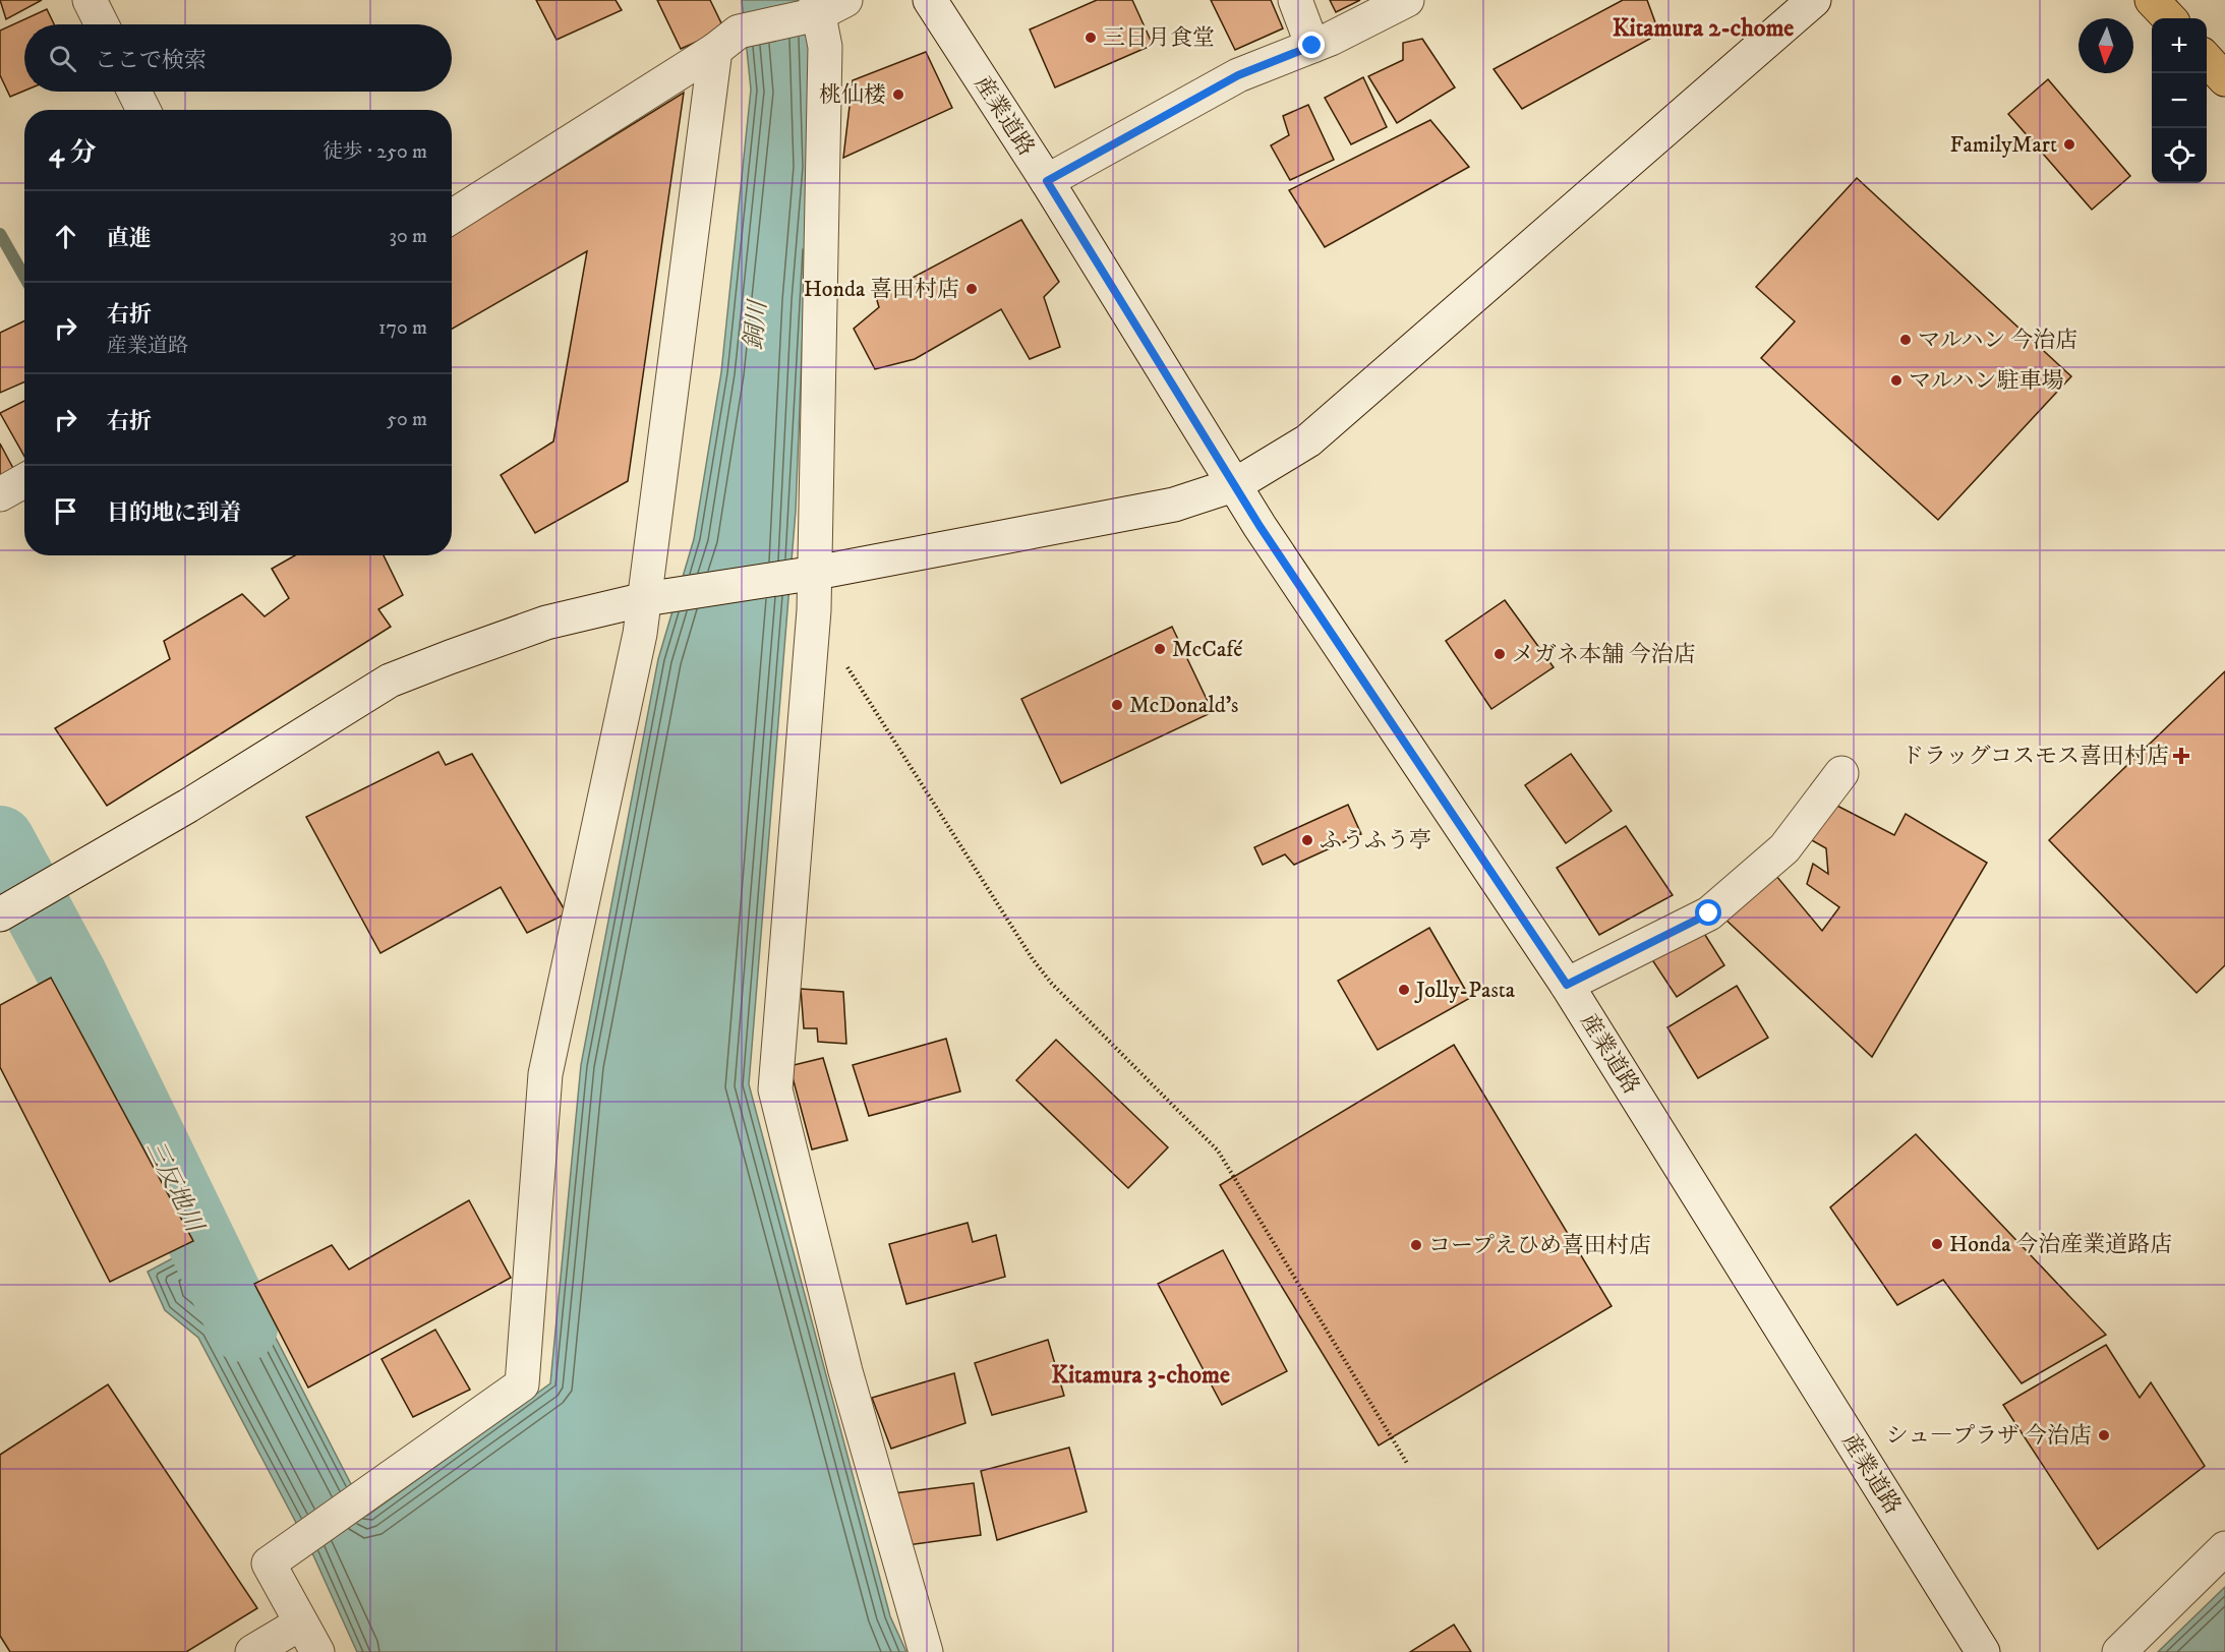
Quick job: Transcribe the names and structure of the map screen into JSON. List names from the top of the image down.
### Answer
{
  "streets": {
    "street": ["産業道路"]
  },
  "districts": ["Kitamura 2-chome", "Kitamura 3-chome"],
  "water": ["銅川", "三反地川"],
  "places": {
    "other": [
      "三日月食堂",
      "桃仙楼",
      "FamilyMart",
      "Honda 喜田村店",
      "マルハン 今治店",
      "マルハン駐車場",
      "McCafé",
      "メガネ本舗 今治店",
      "McDonald's",
      "ふうふう亭",
      "Jolly-Pasta",
      "Honda 今治産業道路店",
      "コープえひめ喜田村店",
      "シュ―プラザ 今治店"
    ],
    "health": ["ドラッグコスモス喜田村店"]
  },
  "north": "bottom",
  "page": {
    "map_buttons": ["+", "−"],
    "search": "ここで検索",
    "heading": ["4 分", "徒歩 · 250 m"],
    "list": [
      ["直進", "30 m"],
      ["右折", "産業道路", "170 m"],
      ["右折", "50 m"],
      "目的地に到着"
    ]
  }
}
